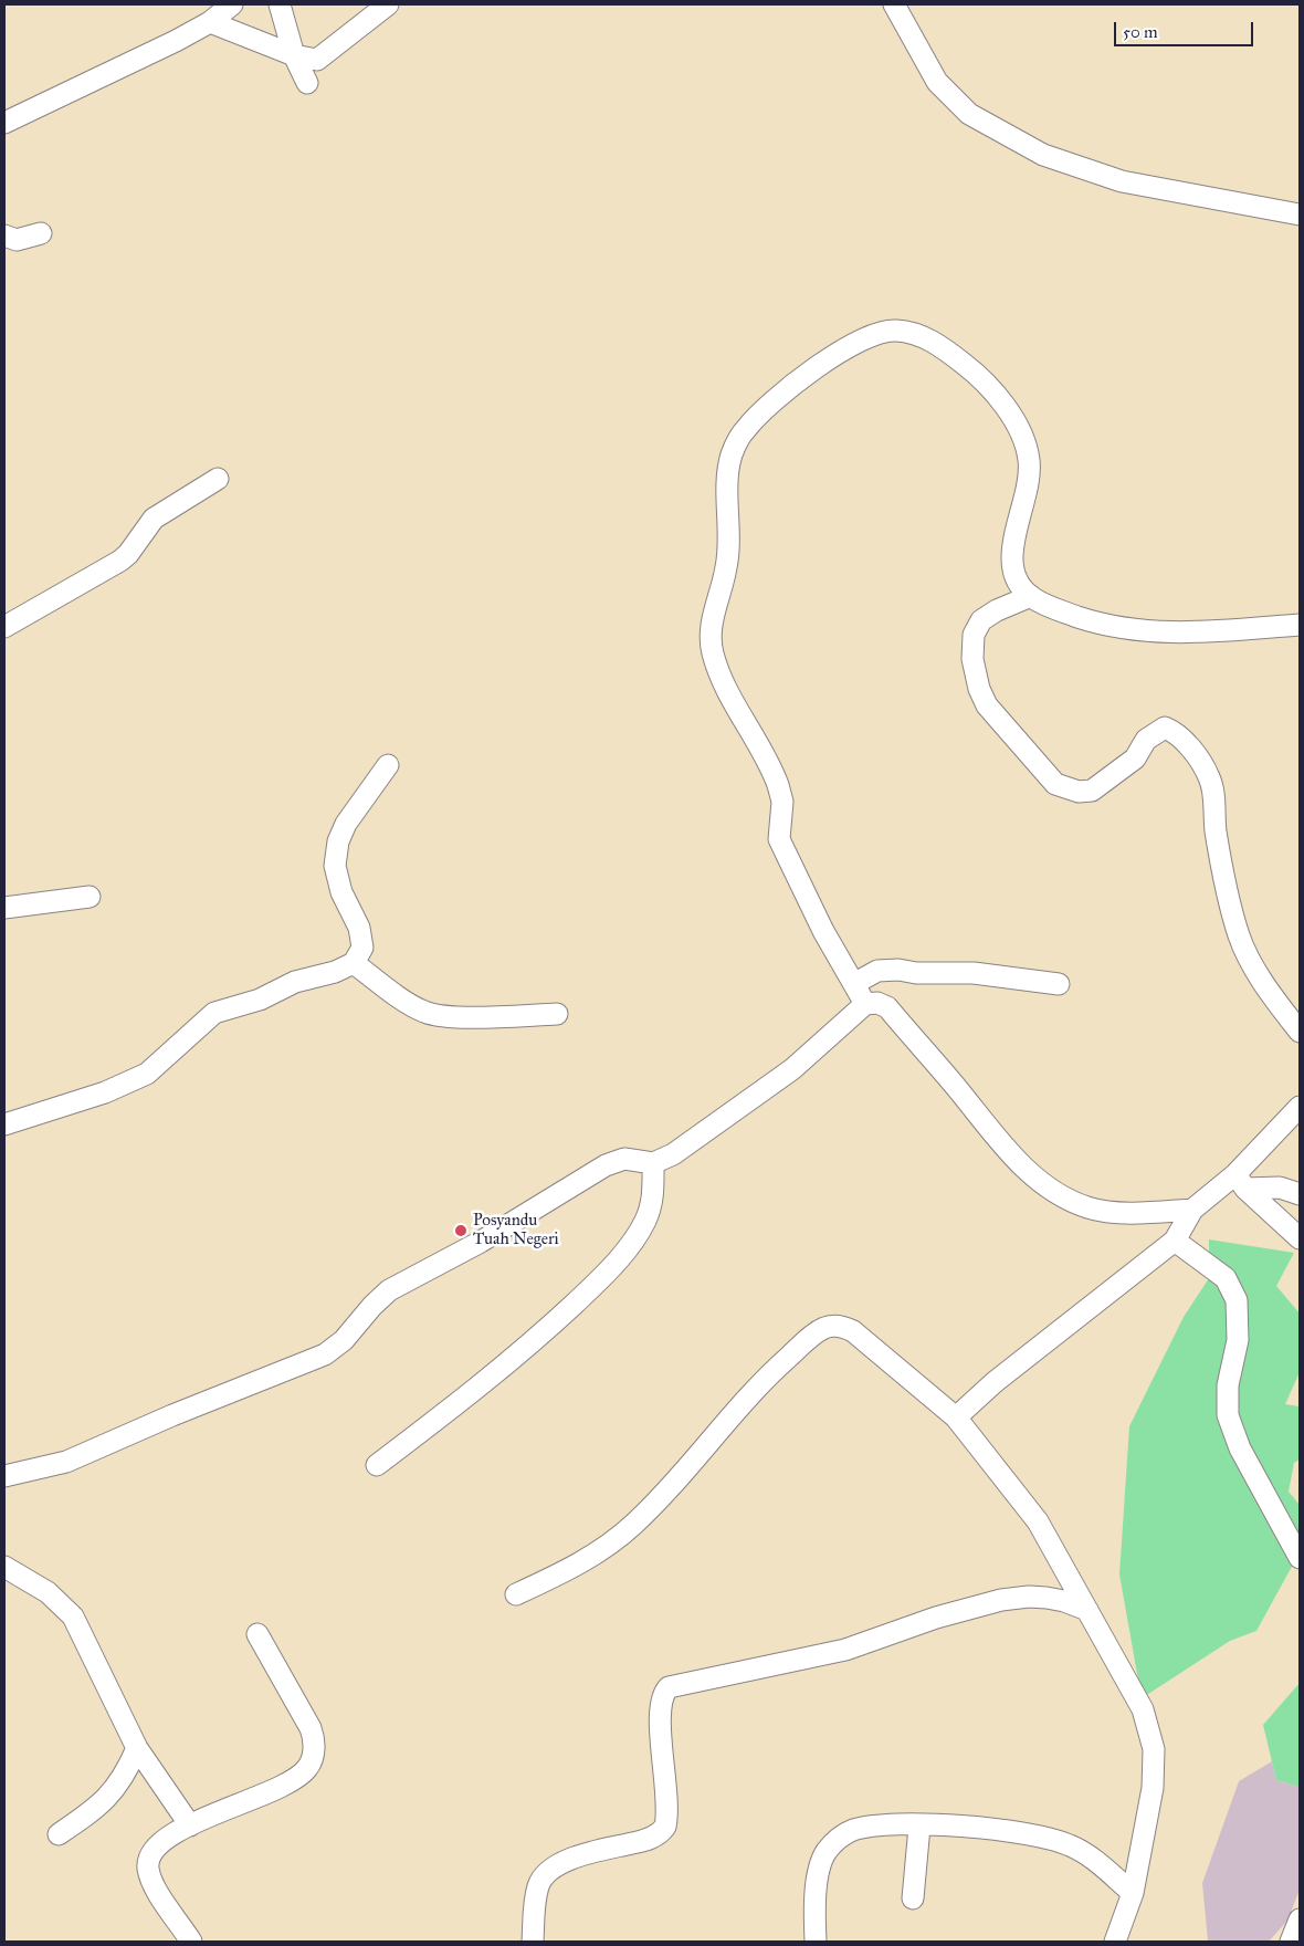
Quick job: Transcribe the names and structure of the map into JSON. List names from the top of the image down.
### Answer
{
  "places": ["Posyandu Tuah Negeri"],
  "scale_bar": "50 m"
}
